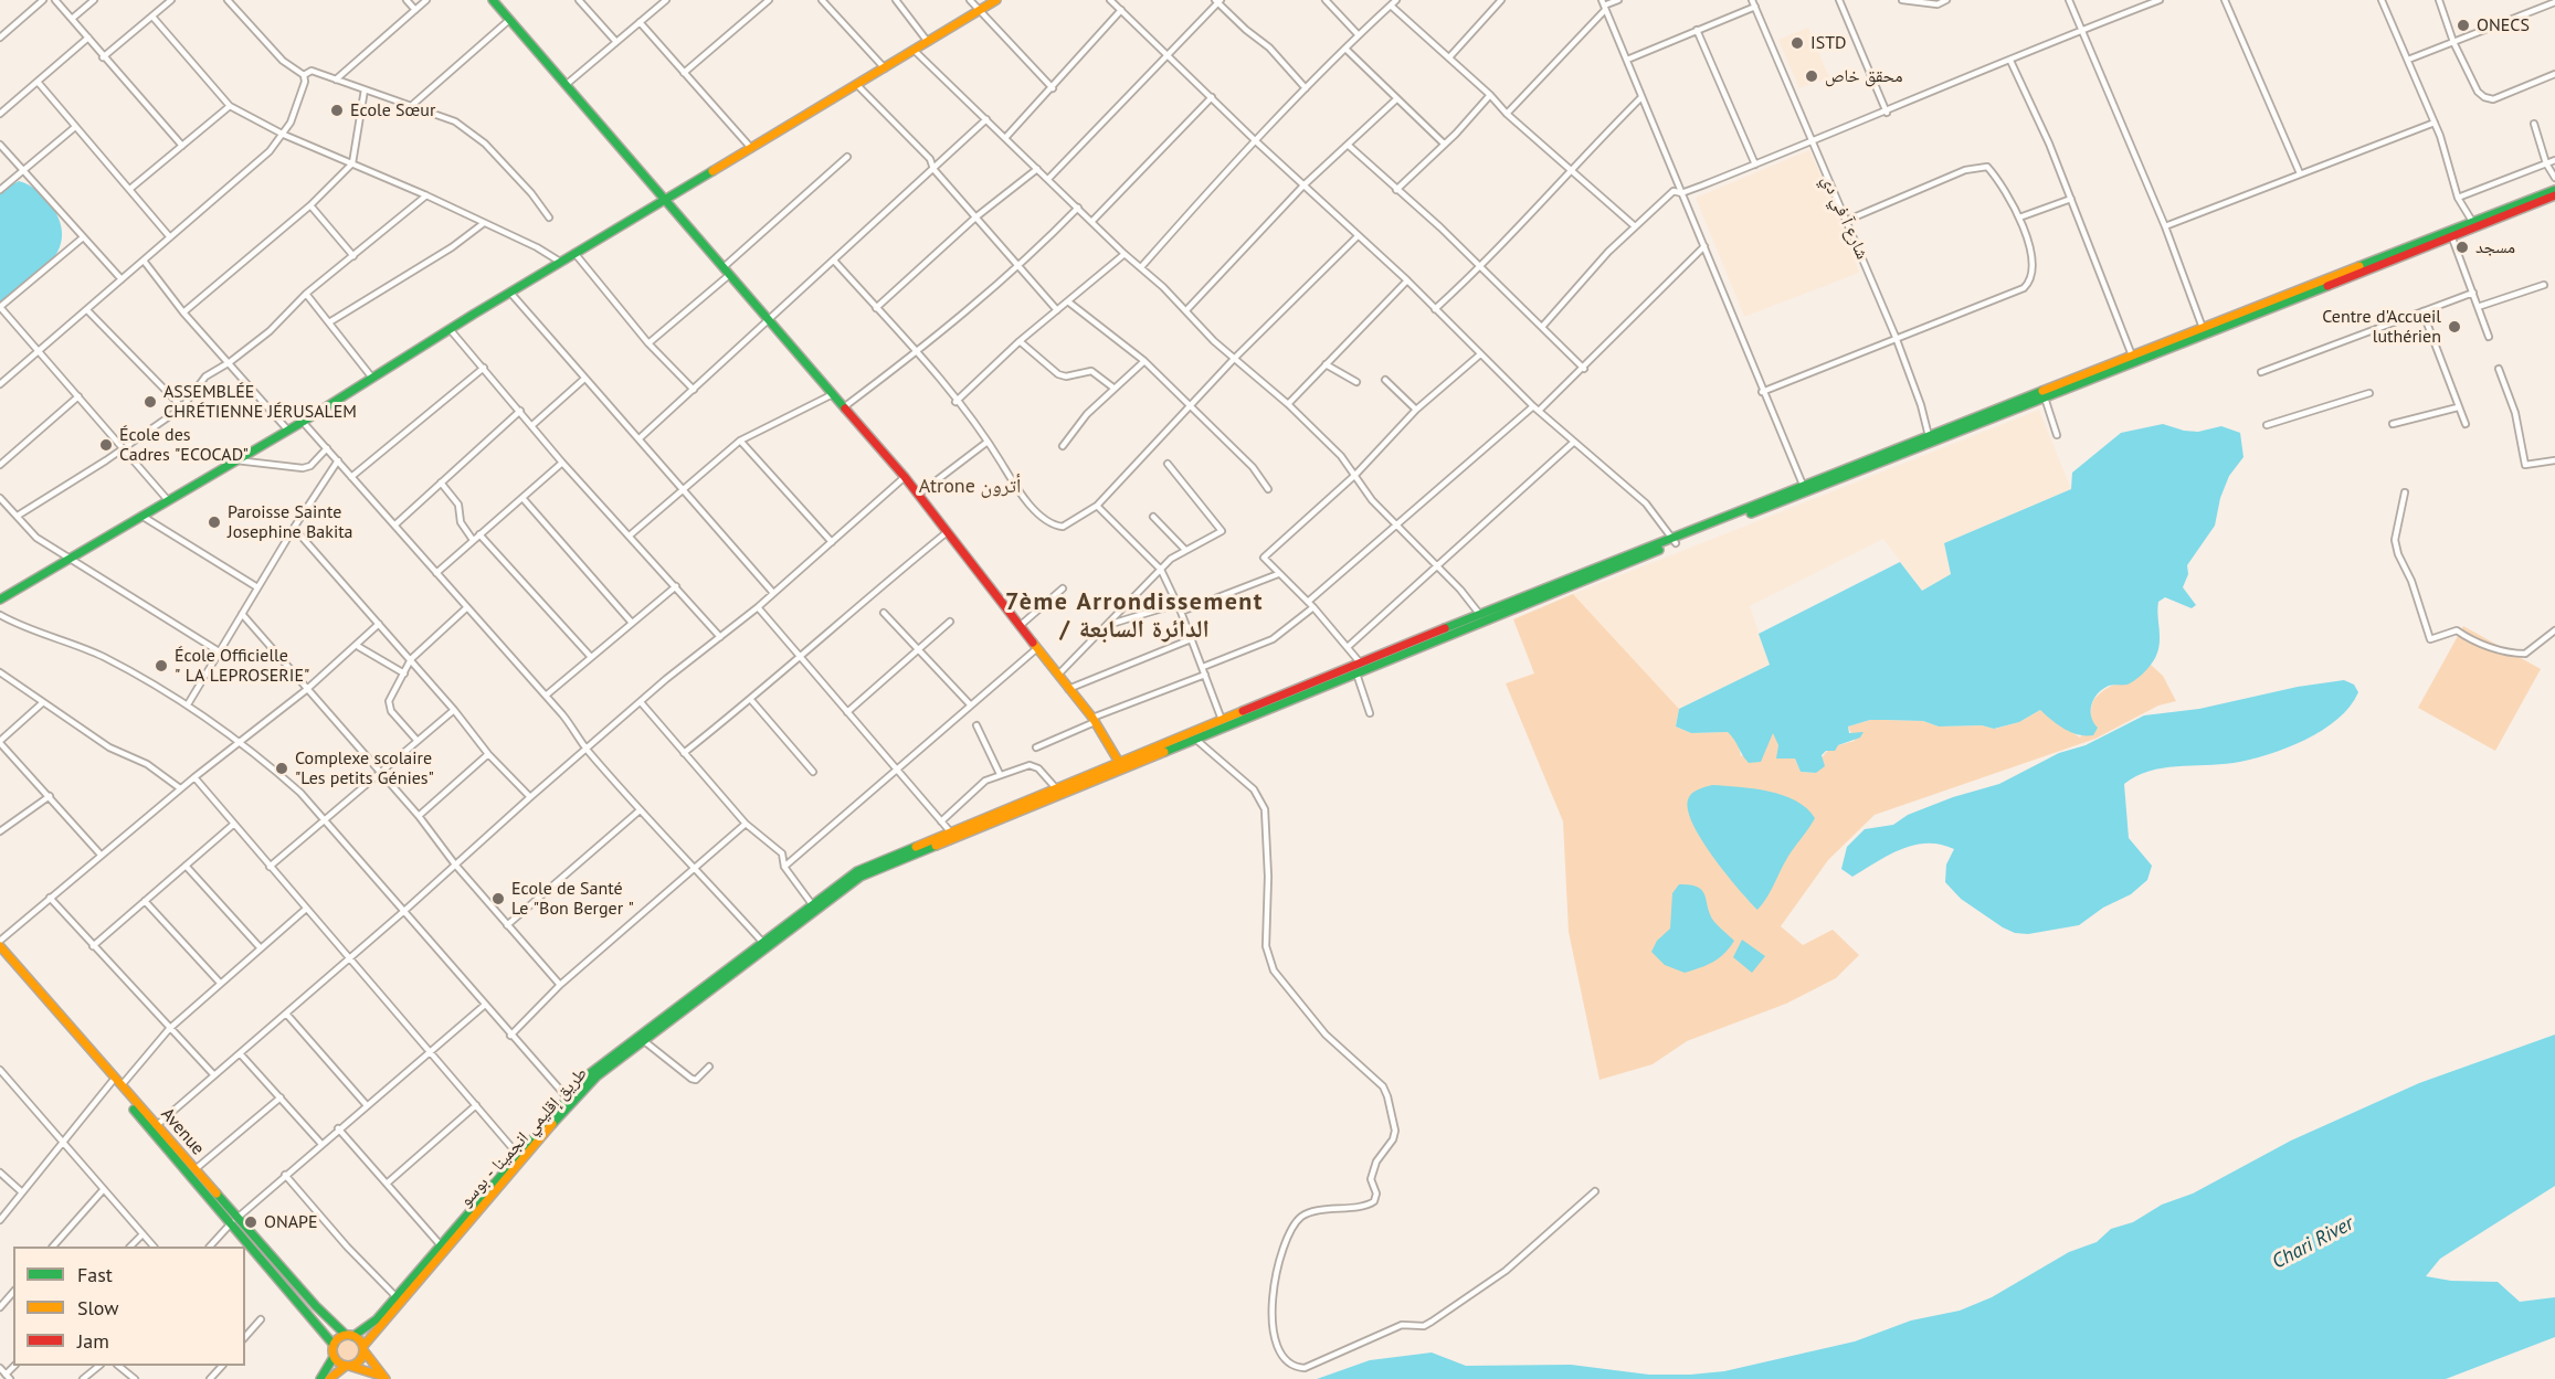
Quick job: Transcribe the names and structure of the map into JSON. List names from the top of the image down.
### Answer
{
  "streets": {
    "main road": ["Avenue", "طريق إقليمي انجمينا - بوسو"],
    "street": ["شارع آ في دي"]
  },
  "crossings": [
    ["Avenue", "طريق إقليمي انجمينا - بوسو"]
  ],
  "districts": ["Atrone أترون", "7ème Arrondissement / الدائرة السابعة"],
  "water": ["Chari River"],
  "places": [
    "ONECS",
    "ISTD",
    "محقق خاص",
    "Ecole Sœur",
    "مسجد",
    "Centre d'Accueil luthérien",
    "ASSEMBLÉE CHRÉTIENNE JÉRUSALEM",
    "École des Cadres \"ECOCAD\"",
    "Paroisse Sainte Josephine Bakita",
    "École Officielle \" LA LEPROSERIE\"",
    "Complexe scolaire \"Les petits Génies\"",
    "Ecole de Santé Le \"Bon Berger \"",
    "ONAPE"
  ],
  "legend": ["Fast", "Slow", "Jam"]
}
